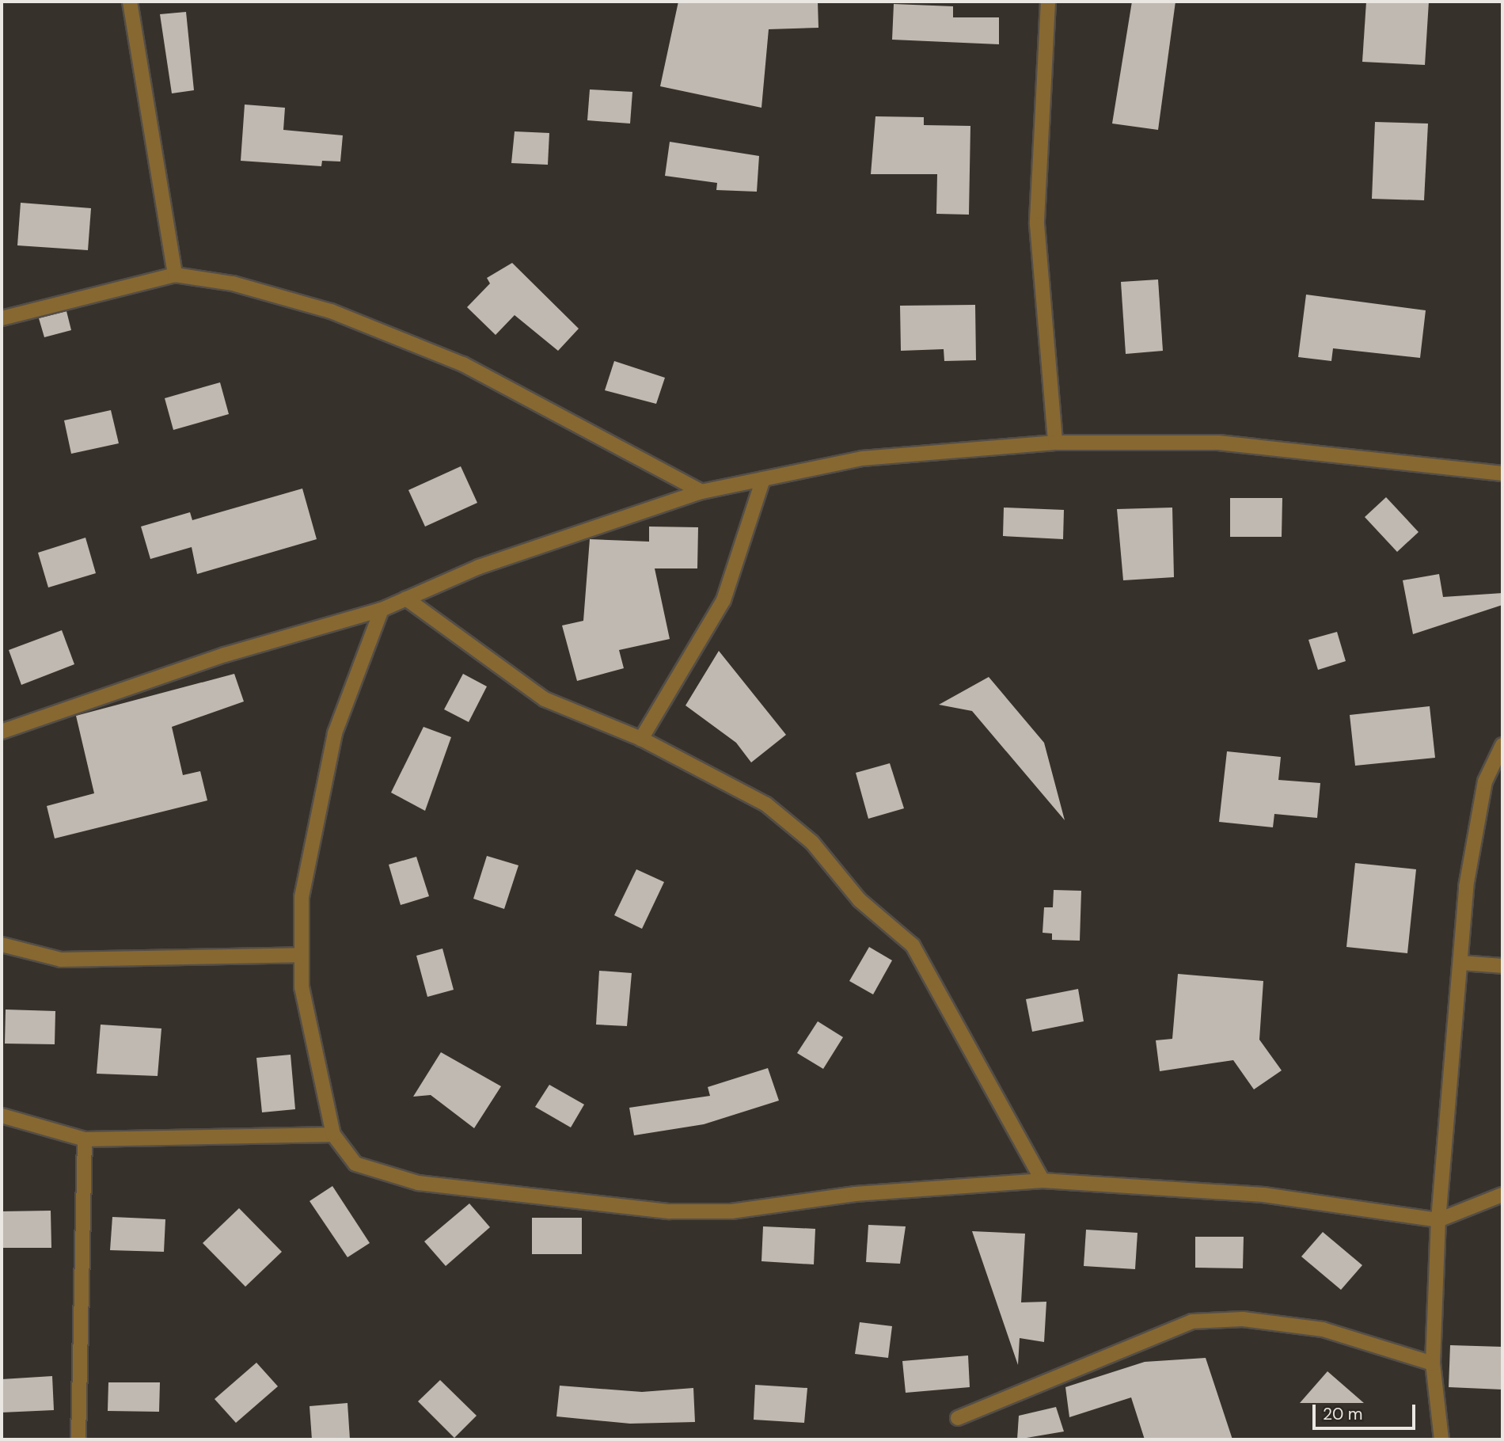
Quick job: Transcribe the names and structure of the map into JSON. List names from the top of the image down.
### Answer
{
  "scale_bar": "20 m"
}
